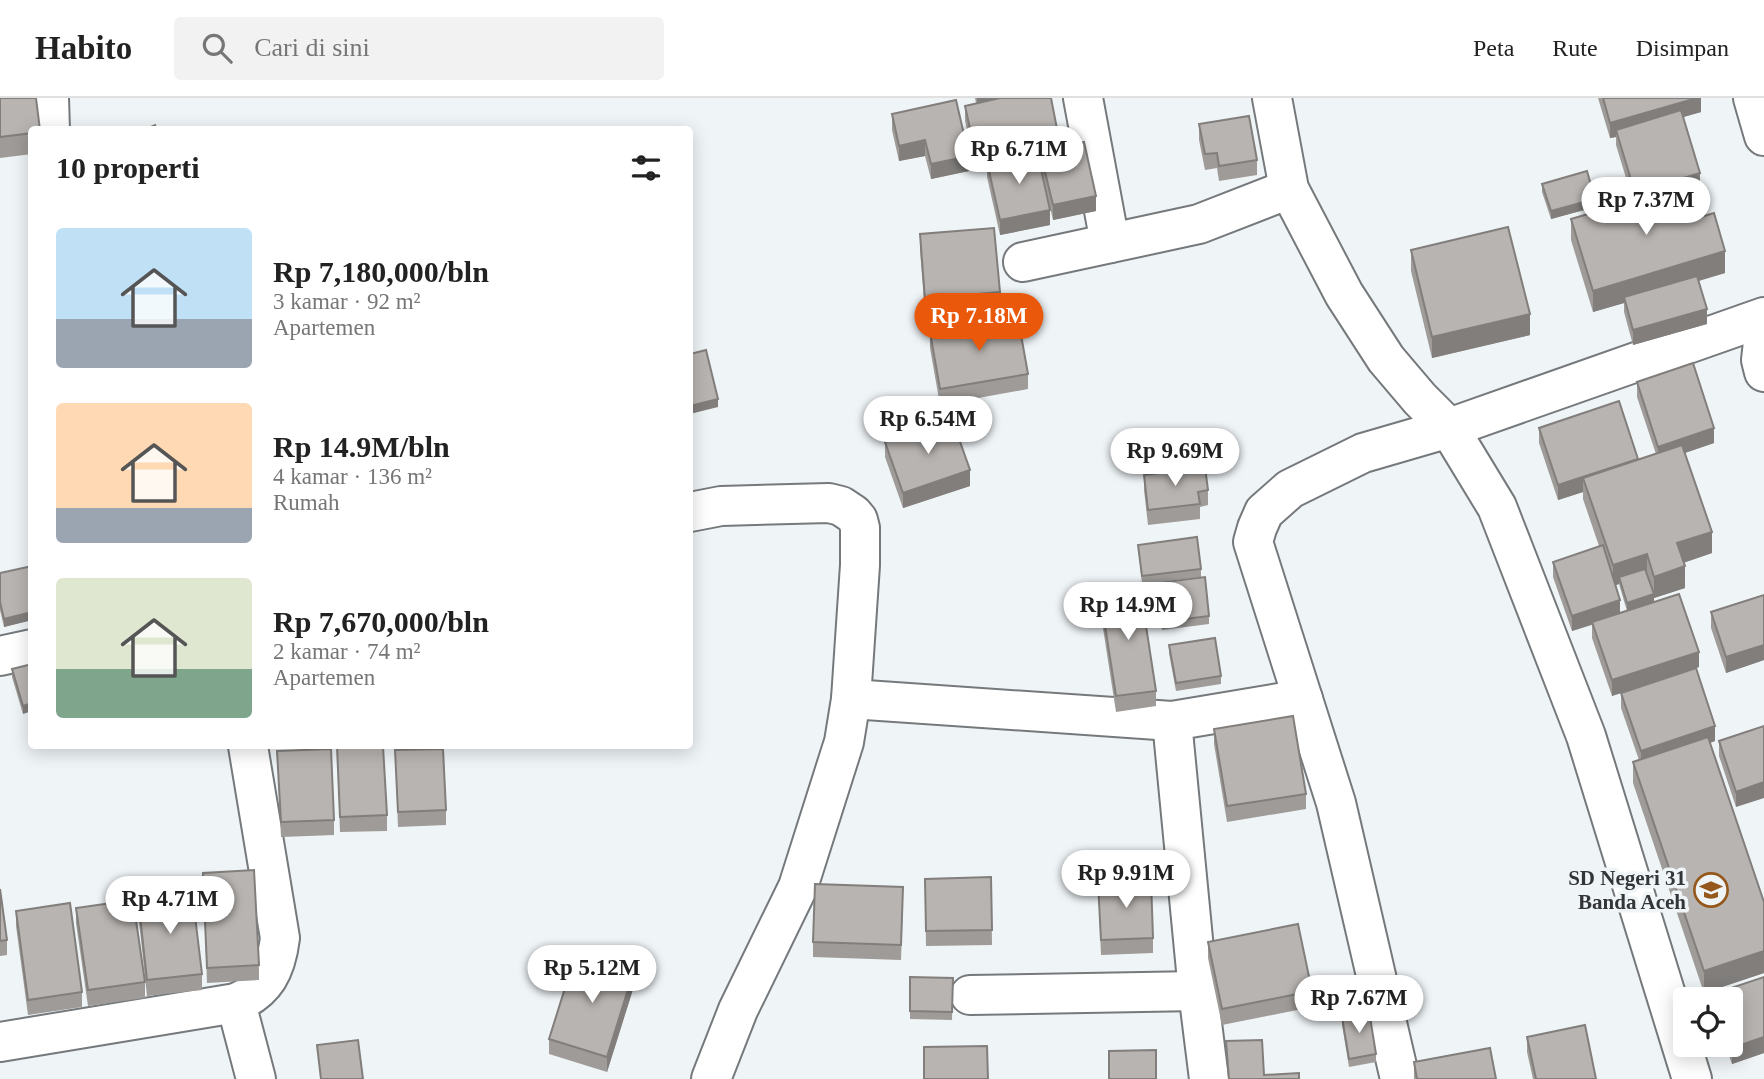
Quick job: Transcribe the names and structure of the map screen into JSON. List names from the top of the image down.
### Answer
{
  "places": {
    "school or university": ["SD Negeri 31 Banda Aceh"]
  },
  "page": {
    "header": "Habito",
    "search": "Cari di sini",
    "nav": ["Peta", "Rute", "Disimpan"],
    "price": [
      "Rp 6.71M",
      "Rp 7.37M",
      "Rp 7.18M",
      "Rp 6.54M",
      "Rp 9.69M",
      "Rp 14.9M",
      "Rp 9.91M",
      "Rp 4.71M",
      "Rp 5.12M",
      "Rp 7.67M"
    ],
    "heading": "10 properti",
    "list": [
      {
        "name": "Rp 7,180,000/bln",
        "note": "3 kamar · 92 m² · Apartemen"
      },
      {
        "name": "Rp 14.9M/bln",
        "note": "4 kamar · 136 m² · Rumah"
      },
      {
        "name": "Rp 7,670,000/bln",
        "note": "2 kamar · 74 m² · Apartemen"
      }
    ]
  }
}
